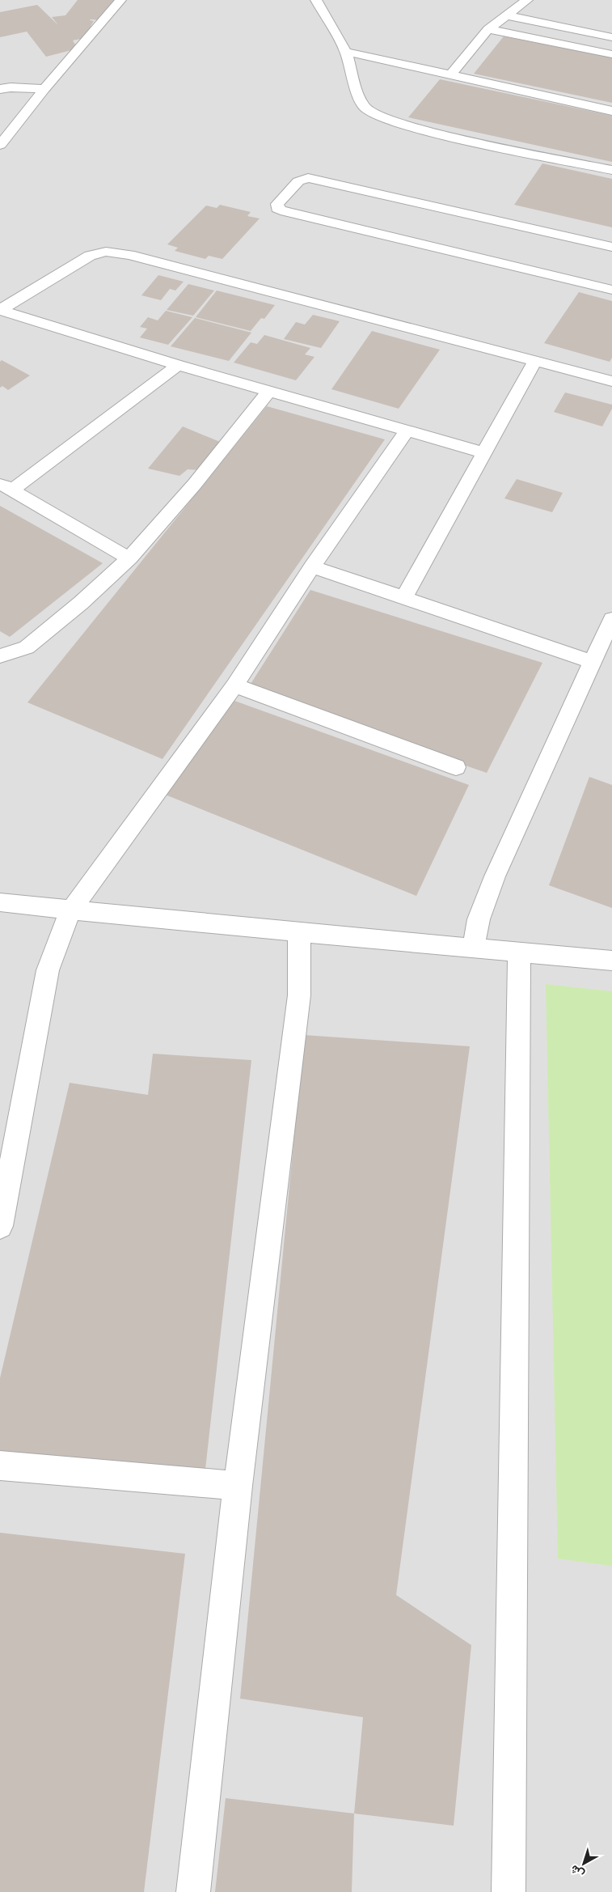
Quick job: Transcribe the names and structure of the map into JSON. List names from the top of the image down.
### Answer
{
  "north": "bottom left"
}
